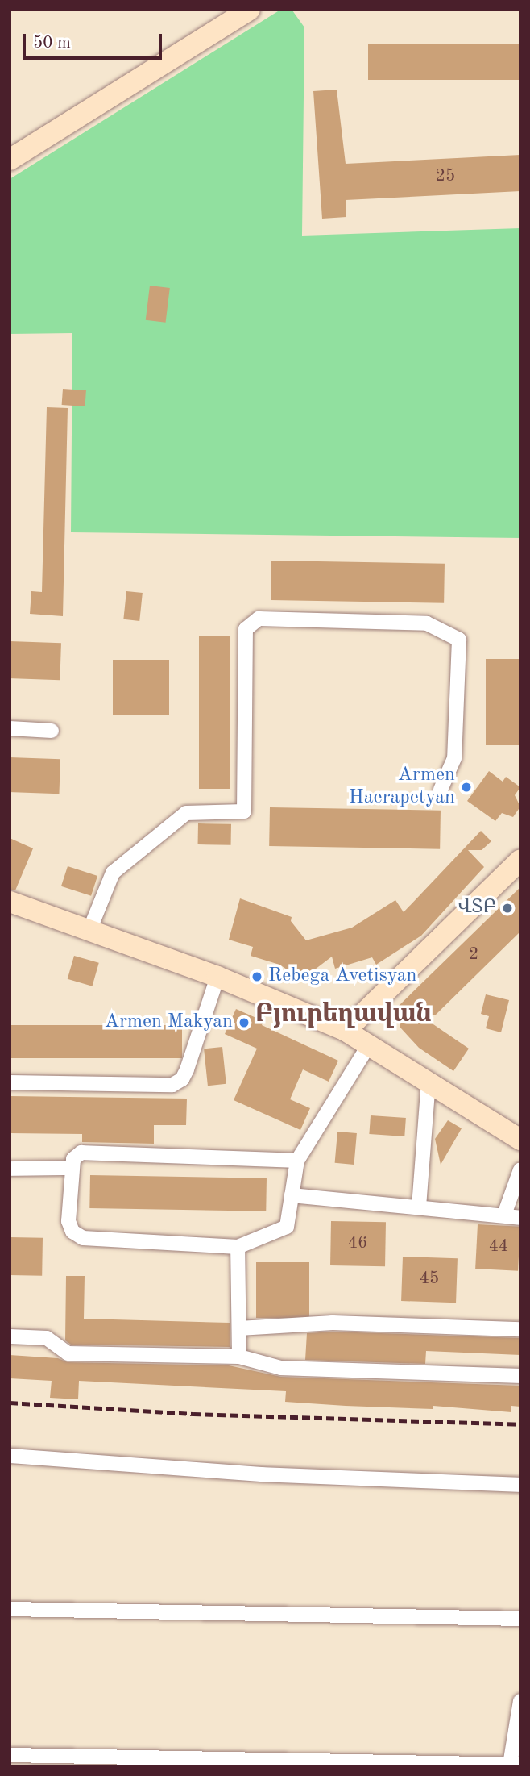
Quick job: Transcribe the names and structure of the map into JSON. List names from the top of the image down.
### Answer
{
  "districts": ["Բյուրեղավան"],
  "places": [
    "Armen Haerapetyan",
    "ՎՏԲ",
    "Rebega Avetisyan",
    "Armen Makyan"
  ],
  "house_numbers": [
    "25",
    "2",
    "46",
    "44",
    "45"
  ],
  "scale_bar": "50 m"
}
